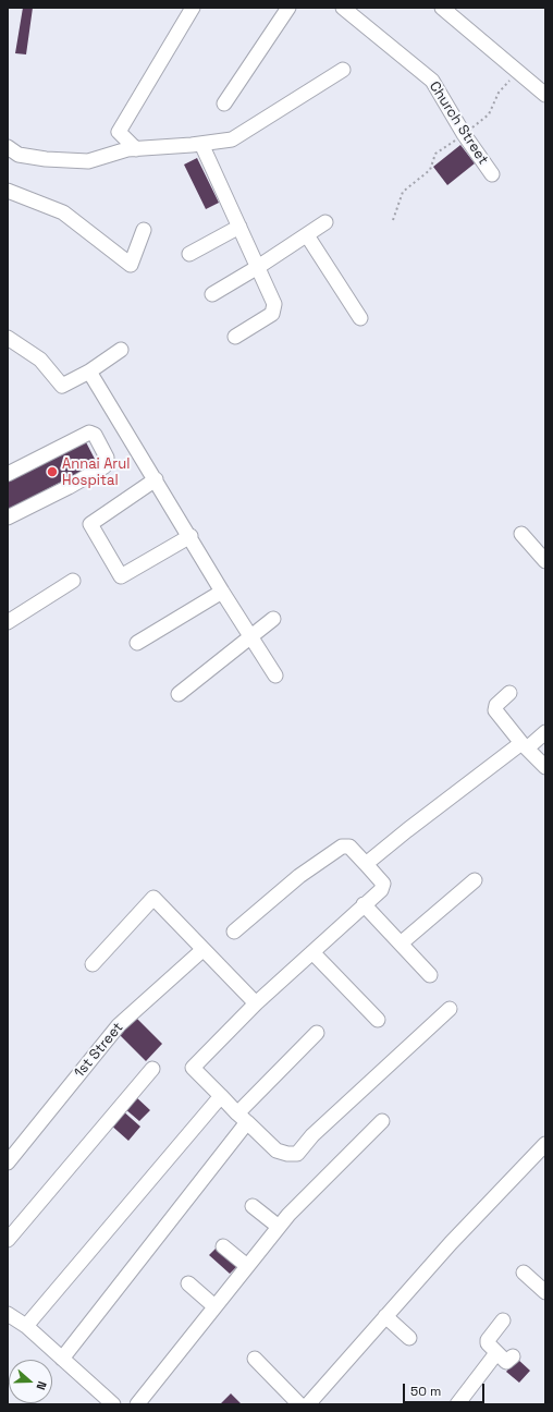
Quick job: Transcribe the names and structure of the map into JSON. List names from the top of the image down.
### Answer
{
  "streets": {
    "street": ["Church Street", "1st Street"]
  },
  "places": ["Annai Arul Hospital"],
  "scale_bar": "50 m",
  "north": "right"
}
